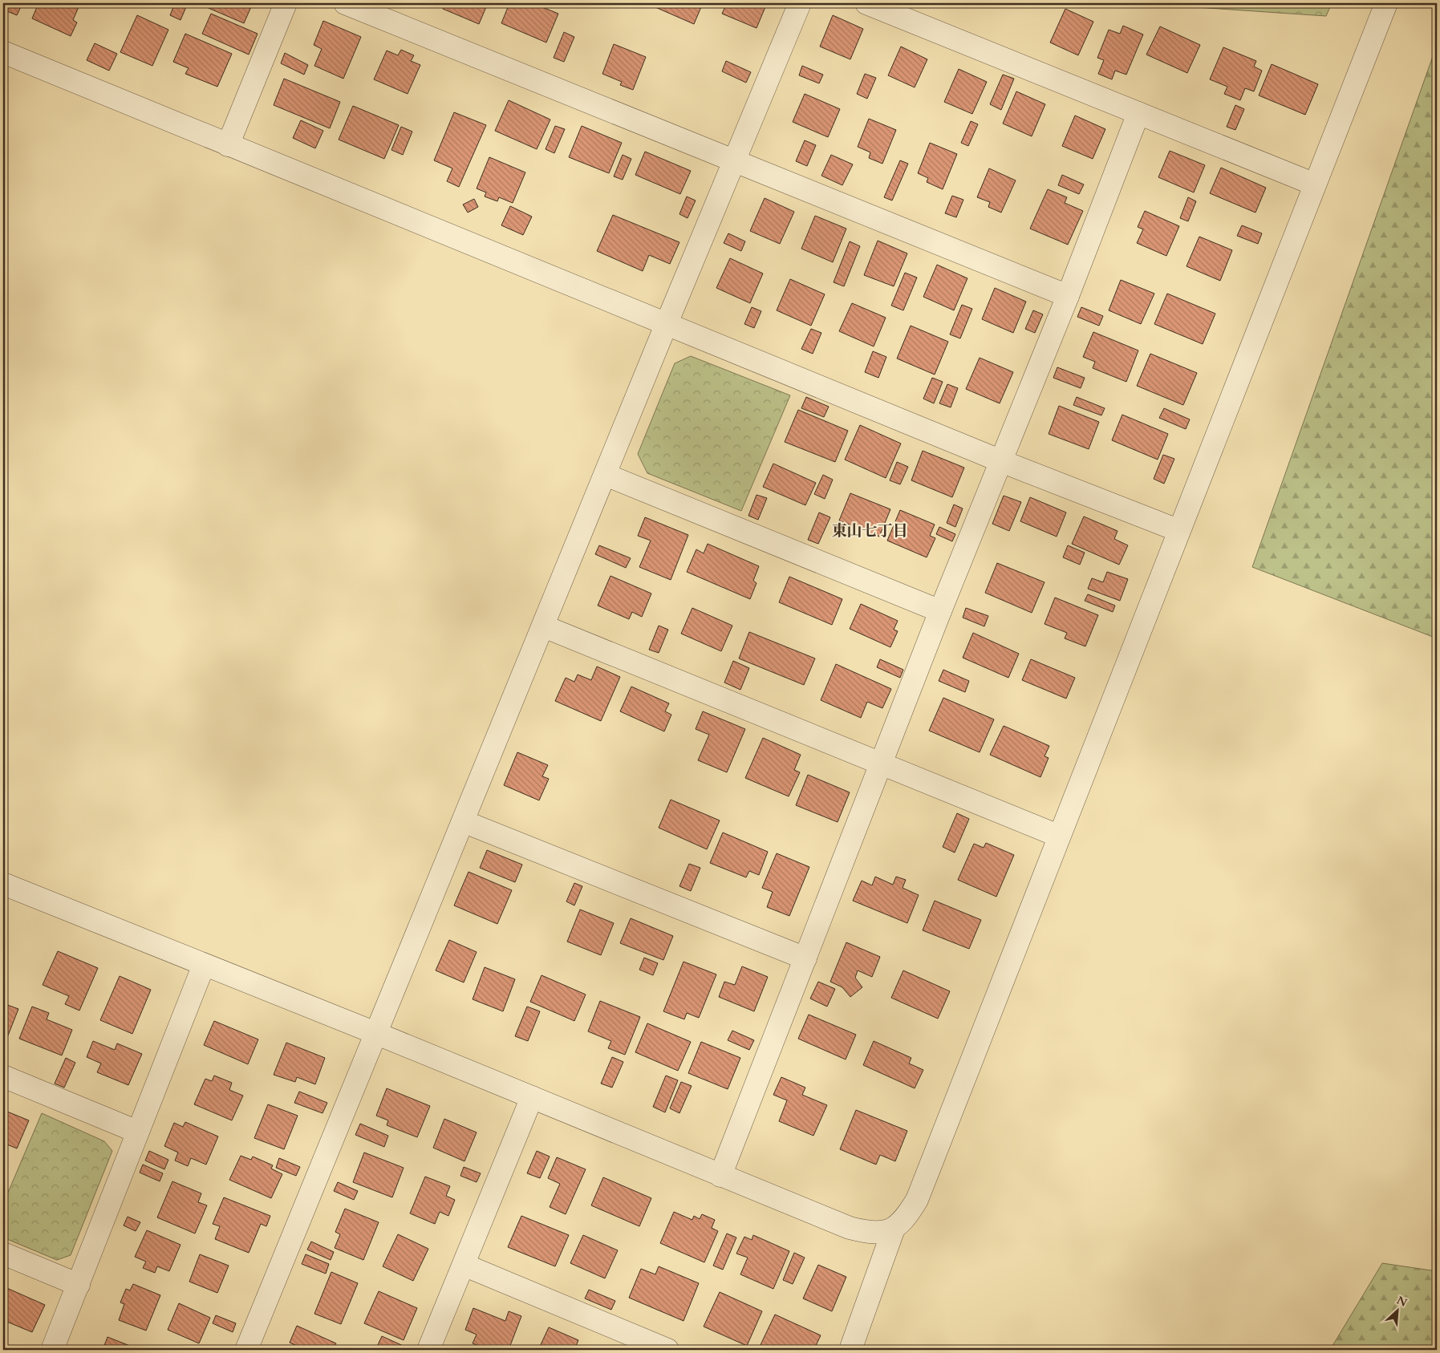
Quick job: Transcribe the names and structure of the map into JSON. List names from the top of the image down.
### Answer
{
  "districts": ["東山七丁目"],
  "north": "top right"
}
